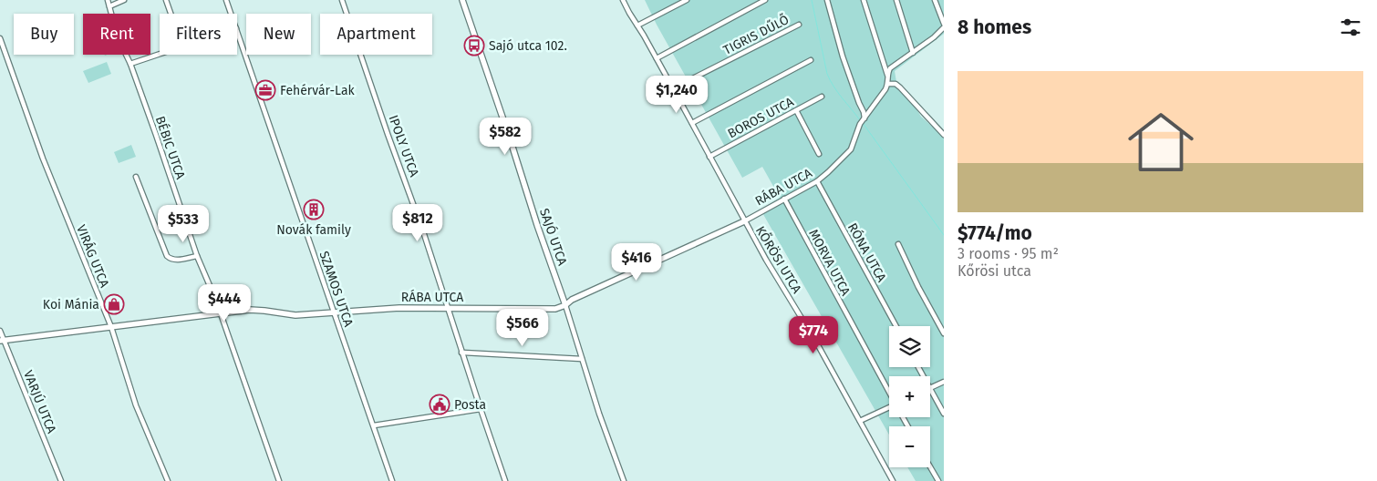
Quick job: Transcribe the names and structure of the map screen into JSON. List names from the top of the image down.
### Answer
{
  "streets": {
    "street": [
      "TIGRIS DŰLŐ",
      "BOROS UTCA",
      "IPOLY UTCA",
      "BÉBIC UTCA",
      "RÁBA UTCA",
      "SAJÓ UTCA",
      "RÓNA UTCA",
      "VIRÁG UTCA",
      "KŐRÖSI UTCA",
      "MORVA UTCA",
      "SZAMOS UTCA",
      "VARJÚ UTCA"
    ]
  },
  "crossings": [
    ["TIGRIS DŰLŐ", "KŐRÖSI UTCA"],
    ["BOROS UTCA", "KŐRÖSI UTCA"],
    ["IPOLY UTCA", "RÁBA UTCA"],
    ["BÉBIC UTCA", "RÁBA UTCA"],
    ["RÁBA UTCA", "SAJÓ UTCA"],
    ["RÁBA UTCA", "RÓNA UTCA"],
    ["RÁBA UTCA", "VIRÁG UTCA"],
    ["RÁBA UTCA", "KŐRÖSI UTCA"],
    ["RÁBA UTCA", "MORVA UTCA"],
    ["RÁBA UTCA", "SZAMOS UTCA"],
    ["RÁBA UTCA", "VARJÚ UTCA"]
  ],
  "places": {
    "bus stop": ["Sajó utca 102."],
    "office": ["Fehérvár-Lak"],
    "building": ["Novák family"],
    "shop": ["Koi Mánia"],
    "public building": ["Posta"]
  },
  "page": {
    "heading": "8 homes",
    "chip": [
      "Buy",
      "Rent",
      "Filters",
      "New",
      "Apartment"
    ],
    "list": [
      {
        "name": "$774/mo",
        "note": "3 rooms · 95 m² · Kőrösi utca"
      }
    ],
    "price": [
      "$1,240",
      "$582",
      "$812",
      "$533",
      "$416",
      "$444",
      "$566",
      "$774"
    ],
    "map_buttons": ["+", "−"]
  }
}
